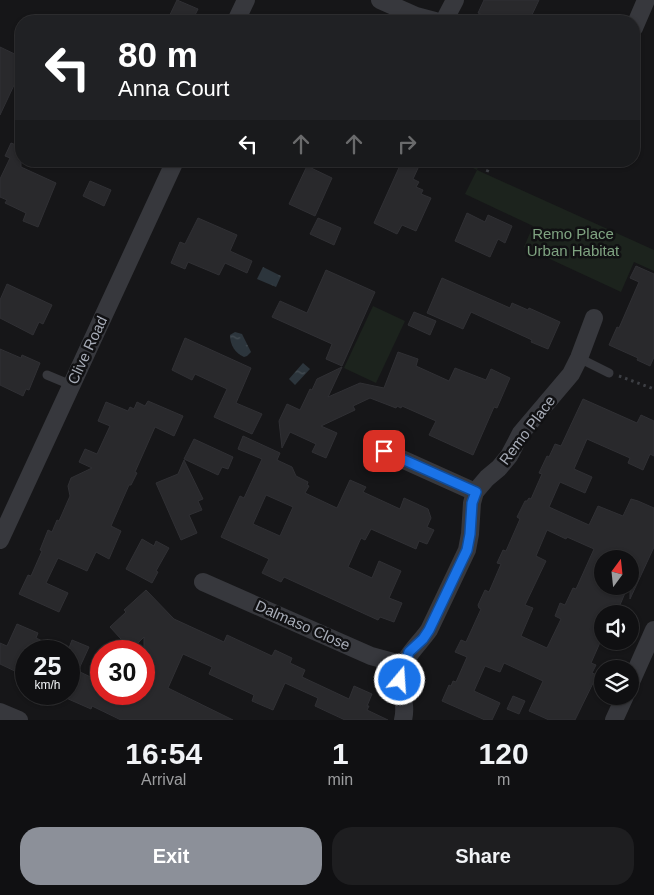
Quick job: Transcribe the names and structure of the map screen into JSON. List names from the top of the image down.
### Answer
{
  "streets": {
    "street": ["Clive Road", "Remo Place", "Dalmaso Close"]
  },
  "parks": ["Remo Place Urban Habitat"],
  "north": "top",
  "page": {
    "turn": ["80 m", "Anna Court"],
    "speed": "25 km/h",
    "limit": "30",
    "eta": [
      "16:54",
      "Arrival",
      "1",
      "min",
      "120",
      "m"
    ],
    "buttons": ["Exit", "Share"]
  }
}
